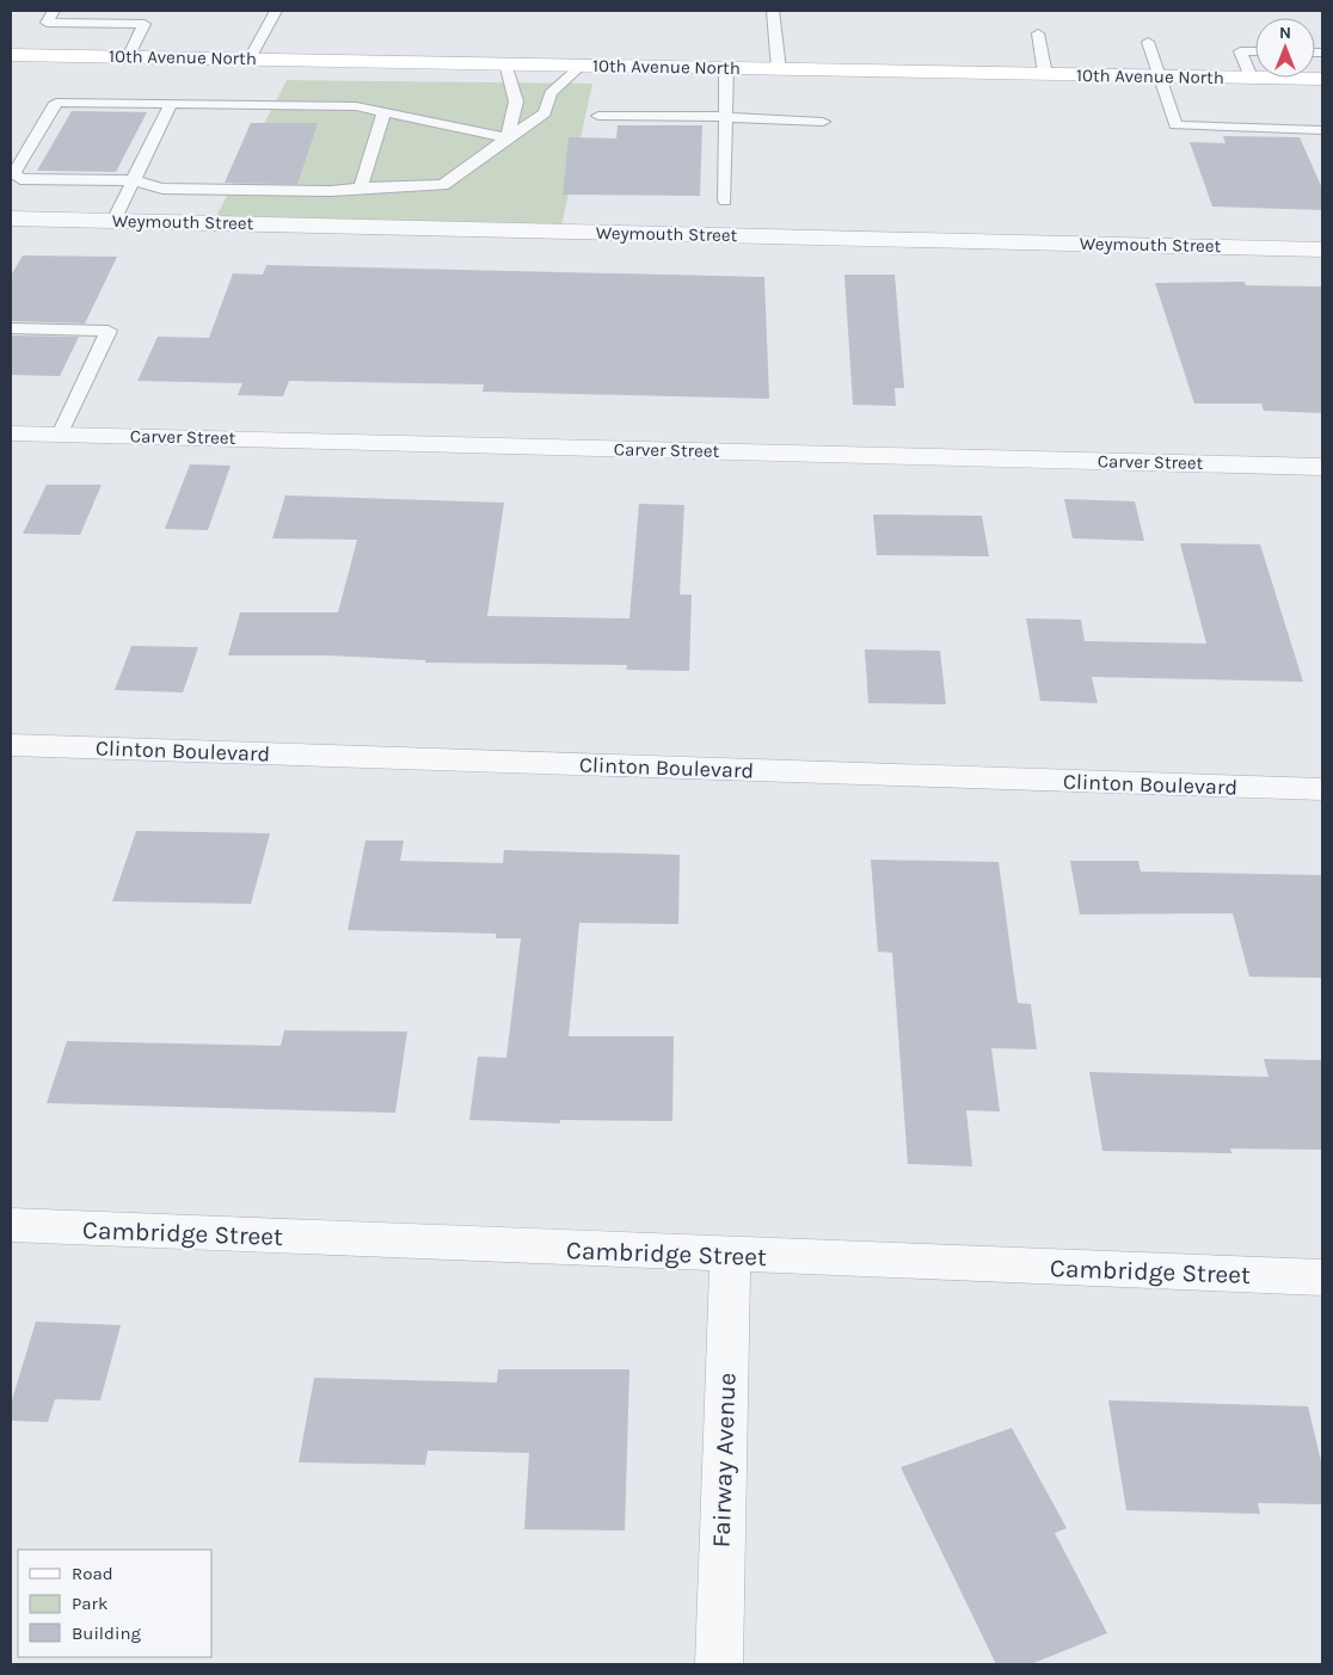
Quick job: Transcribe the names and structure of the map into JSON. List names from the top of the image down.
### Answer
{
  "streets": {
    "street": [
      "10th Avenue North",
      "Weymouth Street",
      "Carver Street",
      "Clinton Boulevard",
      "Cambridge Street",
      "Fairway Avenue"
    ]
  },
  "crossings": [
    ["Cambridge Street", "Fairway Avenue"]
  ],
  "legend": ["Road", "Park", "Building"],
  "north": "top"
}
